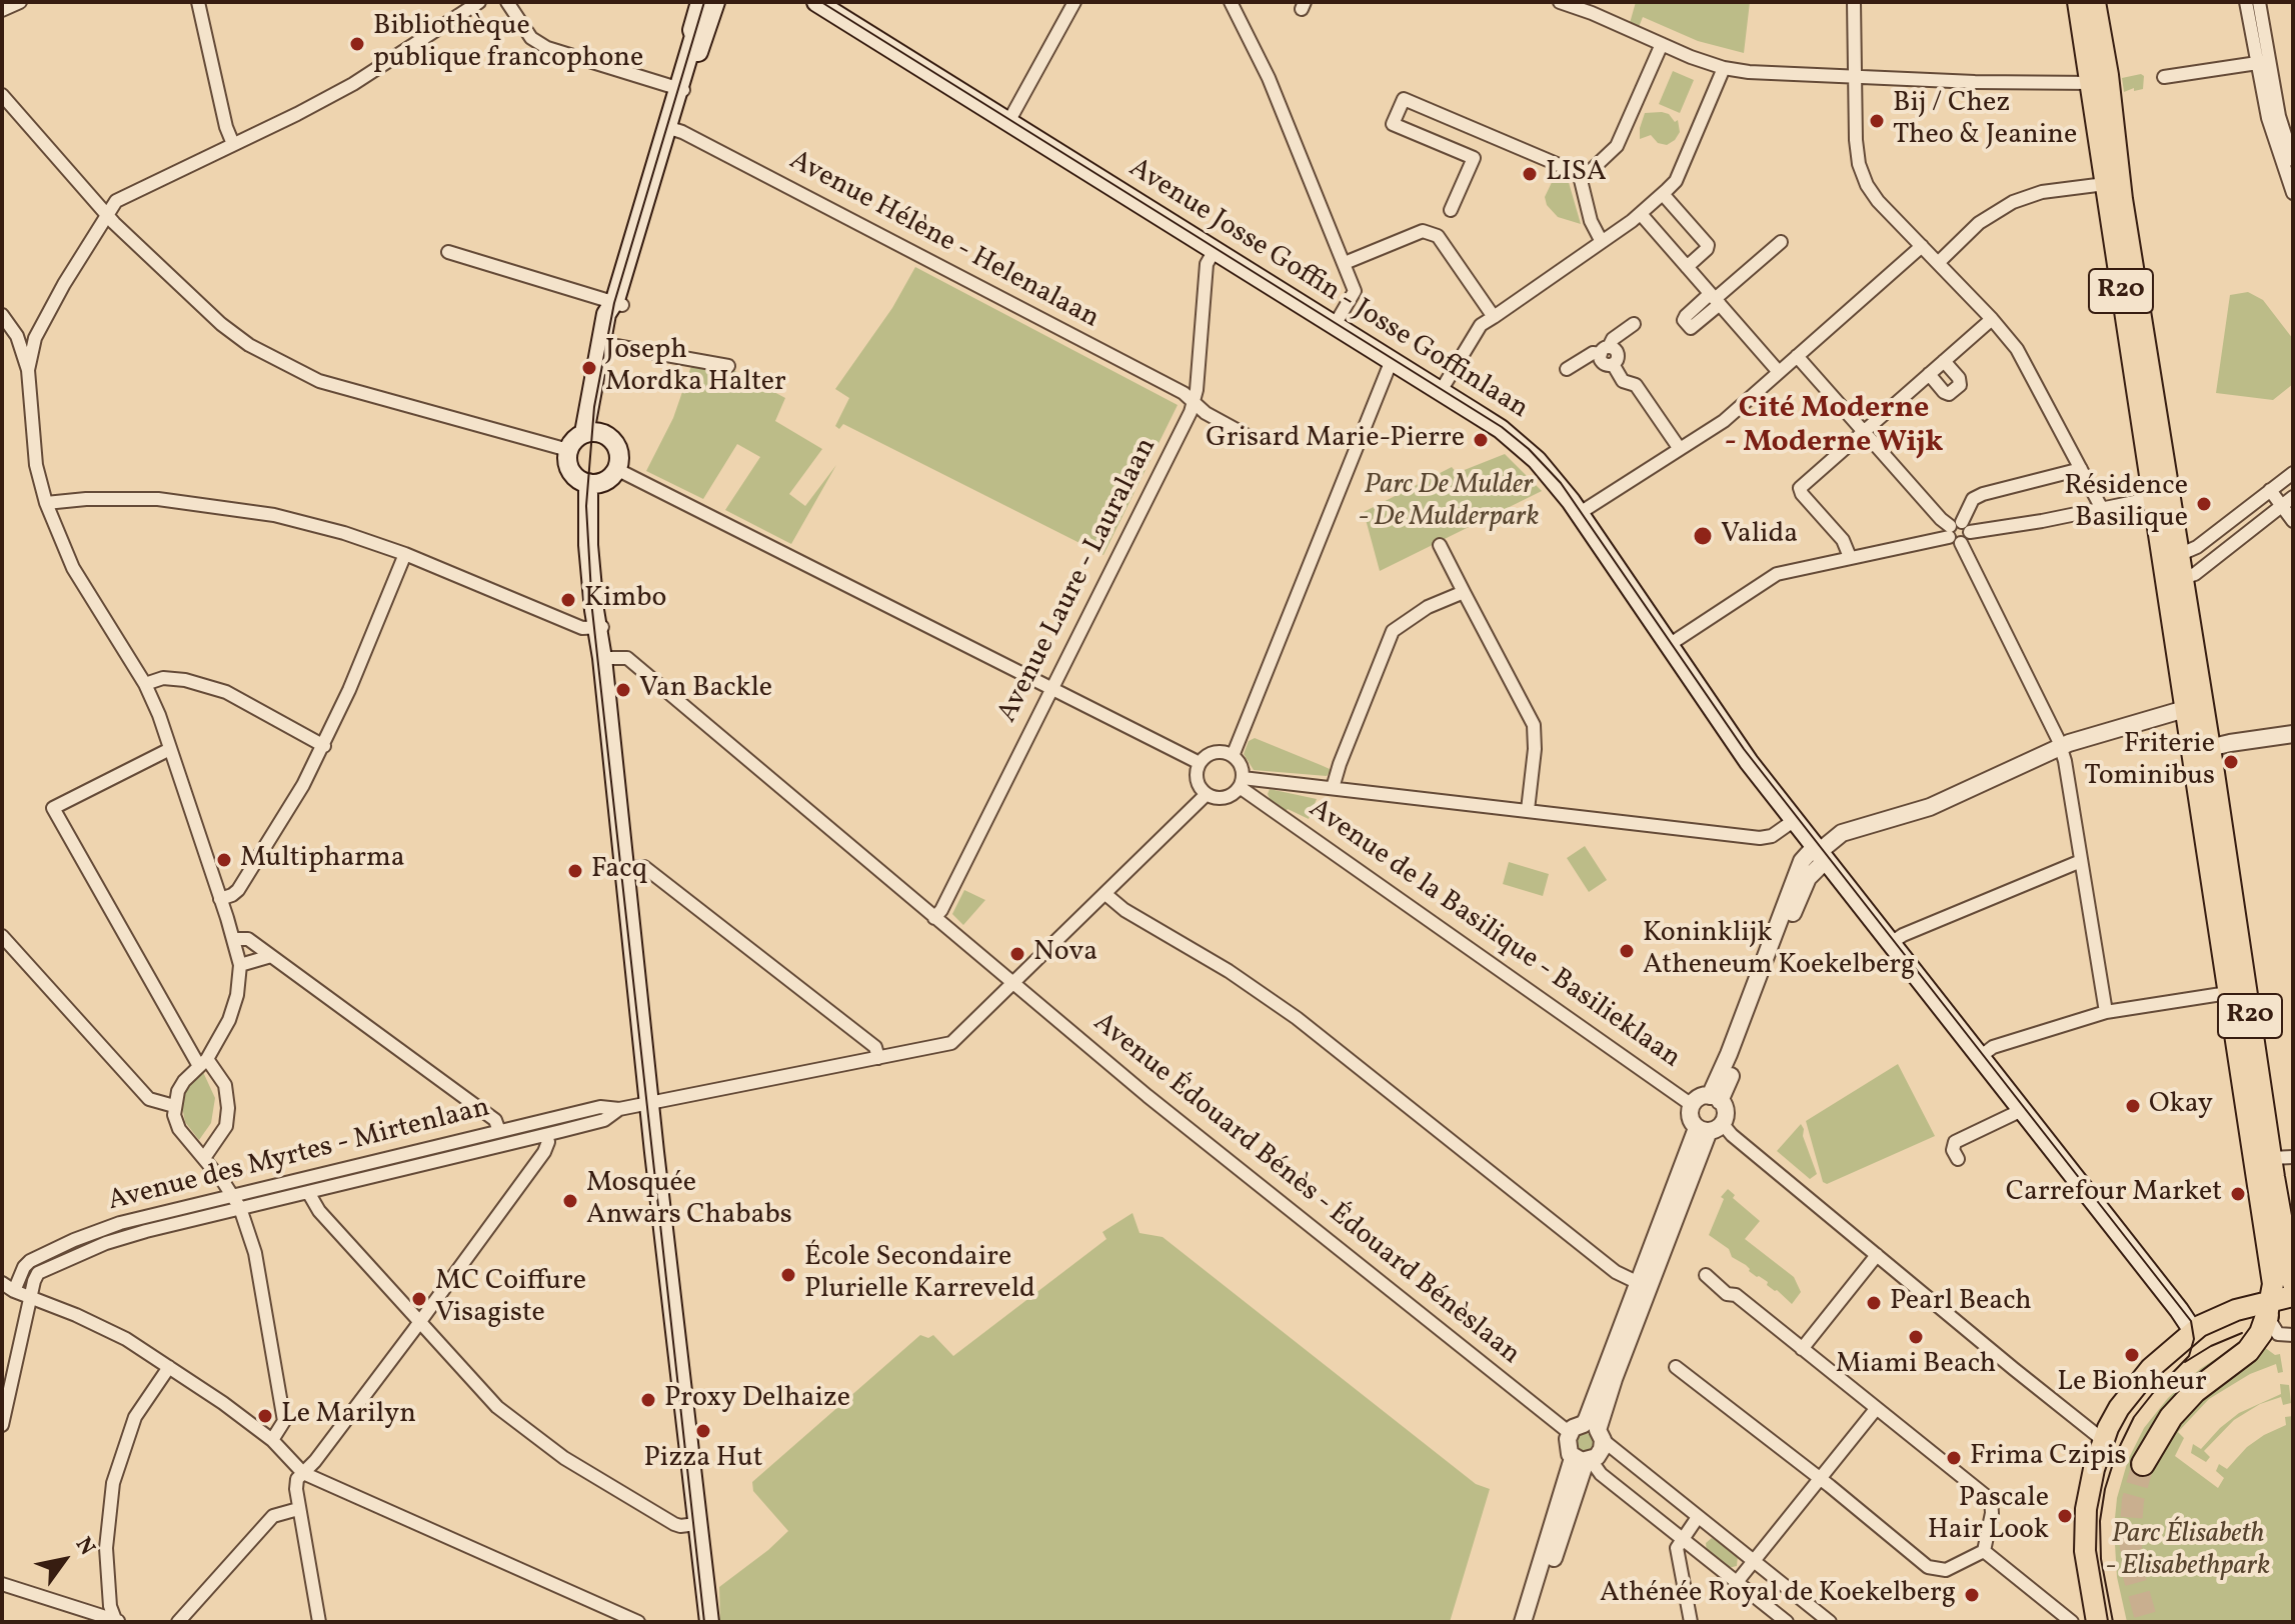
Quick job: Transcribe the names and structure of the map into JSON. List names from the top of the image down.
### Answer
{
  "streets": {
    "highway": ["R20"],
    "main road": ["Avenue Josse Goffin - Josse Goffinlaan"],
    "street": [
      "Avenue Hélène - Helenalaan",
      "Avenue Laure - Lauralaan",
      "Avenue de la Basilique - Basilieklaan",
      "Avenue des Myrtes - Mirtenlaan",
      "Avenue Édouard Bénès - Édouard Bénèslaan"
    ]
  },
  "crossings": [
    ["Avenue Hélène - Helenalaan", "Avenue Laure - Lauralaan"],
    ["Avenue Josse Goffin - Josse Goffinlaan", "Avenue Laure - Lauralaan"],
    ["Avenue Laure - Lauralaan", "Avenue Édouard Bénès - Édouard Bénèslaan"],
    ["Avenue de la Basilique - Basilieklaan", "Avenue des Myrtes - Mirtenlaan"],
    ["Avenue des Myrtes - Mirtenlaan", "Avenue Édouard Bénès - Édouard Bénèslaan"]
  ],
  "districts": ["Cité Moderne - Moderne Wijk"],
  "parks": ["Parc De Mulder - De Mulderpark", "Parc Élisabeth - Elisabethpark"],
  "places": [
    "Bibliothèque publique francophone",
    "Bij / Chez Theo & Jeanine",
    "LISA",
    "Joseph Mordka Halter",
    "Grisard Marie-Pierre",
    "Résidence Basilique",
    "Valida",
    "Kimbo",
    "Van Backle",
    "Friterie Tominibus",
    "Multipharma",
    "Facq",
    "Koninklijk Atheneum Koekelberg",
    "Nova",
    "Okay",
    "Carrefour Market",
    "Mosquée Anwars Chababs",
    "École Secondaire Plurielle Karreveld",
    "MC Coiffure Visagiste",
    "Pearl Beach",
    "Miami Beach",
    "Le Bionheur",
    "Proxy Delhaize",
    "Le Marilyn",
    "Pizza Hut",
    "Frima Czipis",
    "Pascale Hair Look",
    "Athénée Royal de Koekelberg"
  ],
  "north": "top right"
}
